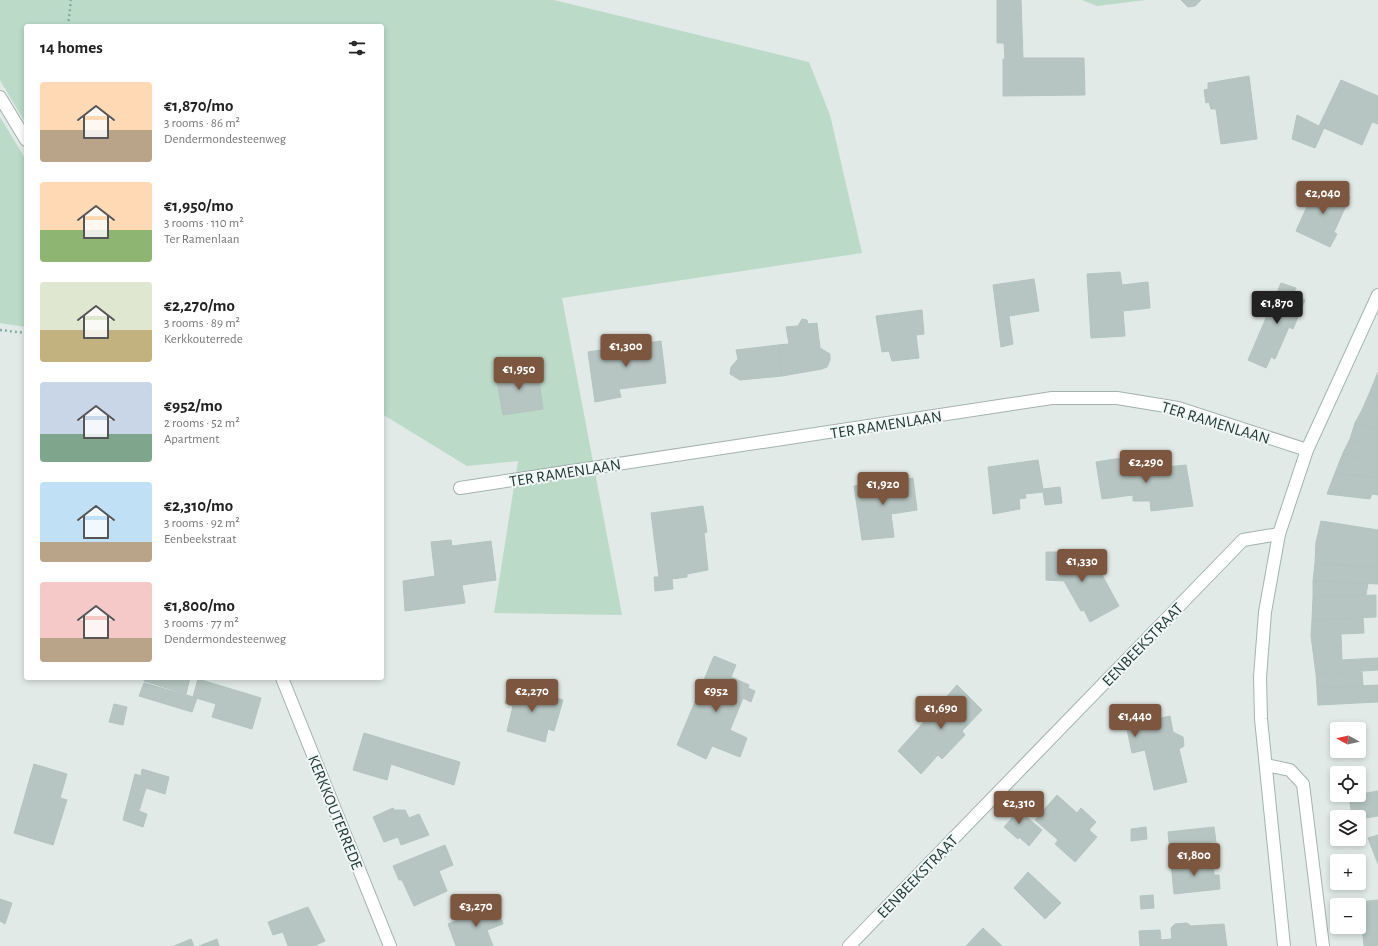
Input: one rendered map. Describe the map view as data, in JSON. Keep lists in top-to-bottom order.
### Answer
{
  "streets": {
    "street": ["TER RAMENLAAN", "EENBEEKSTRAAT", "KERKKOUTERREDE"]
  },
  "north": "left",
  "page": {
    "heading": "14 homes",
    "list": [
      {
        "name": "€1,870/mo",
        "note": "3 rooms · 86 m² · Dendermondesteenweg"
      },
      {
        "name": "€1,950/mo",
        "note": "3 rooms · 110 m² · Ter Ramenlaan"
      },
      {
        "name": "€2,270/mo",
        "note": "3 rooms · 89 m² · Kerkkouterrede"
      },
      {
        "name": "€952/mo",
        "note": "2 rooms · 52 m² · Apartment"
      },
      {
        "name": "€2,310/mo",
        "note": "3 rooms · 92 m² · Eenbeekstraat"
      },
      {
        "name": "€1,800/mo",
        "note": "3 rooms · 77 m² · Dendermondesteenweg"
      }
    ],
    "price": [
      "€2,040",
      "€1,870",
      "€1,300",
      "€1,950",
      "€2,290",
      "€1,920",
      "€1,330",
      "€2,270",
      "€952",
      "€1,690",
      "€1,440",
      "€2,310",
      "€1,800",
      "€3,270"
    ],
    "map_buttons": ["+", "−"]
  }
}
